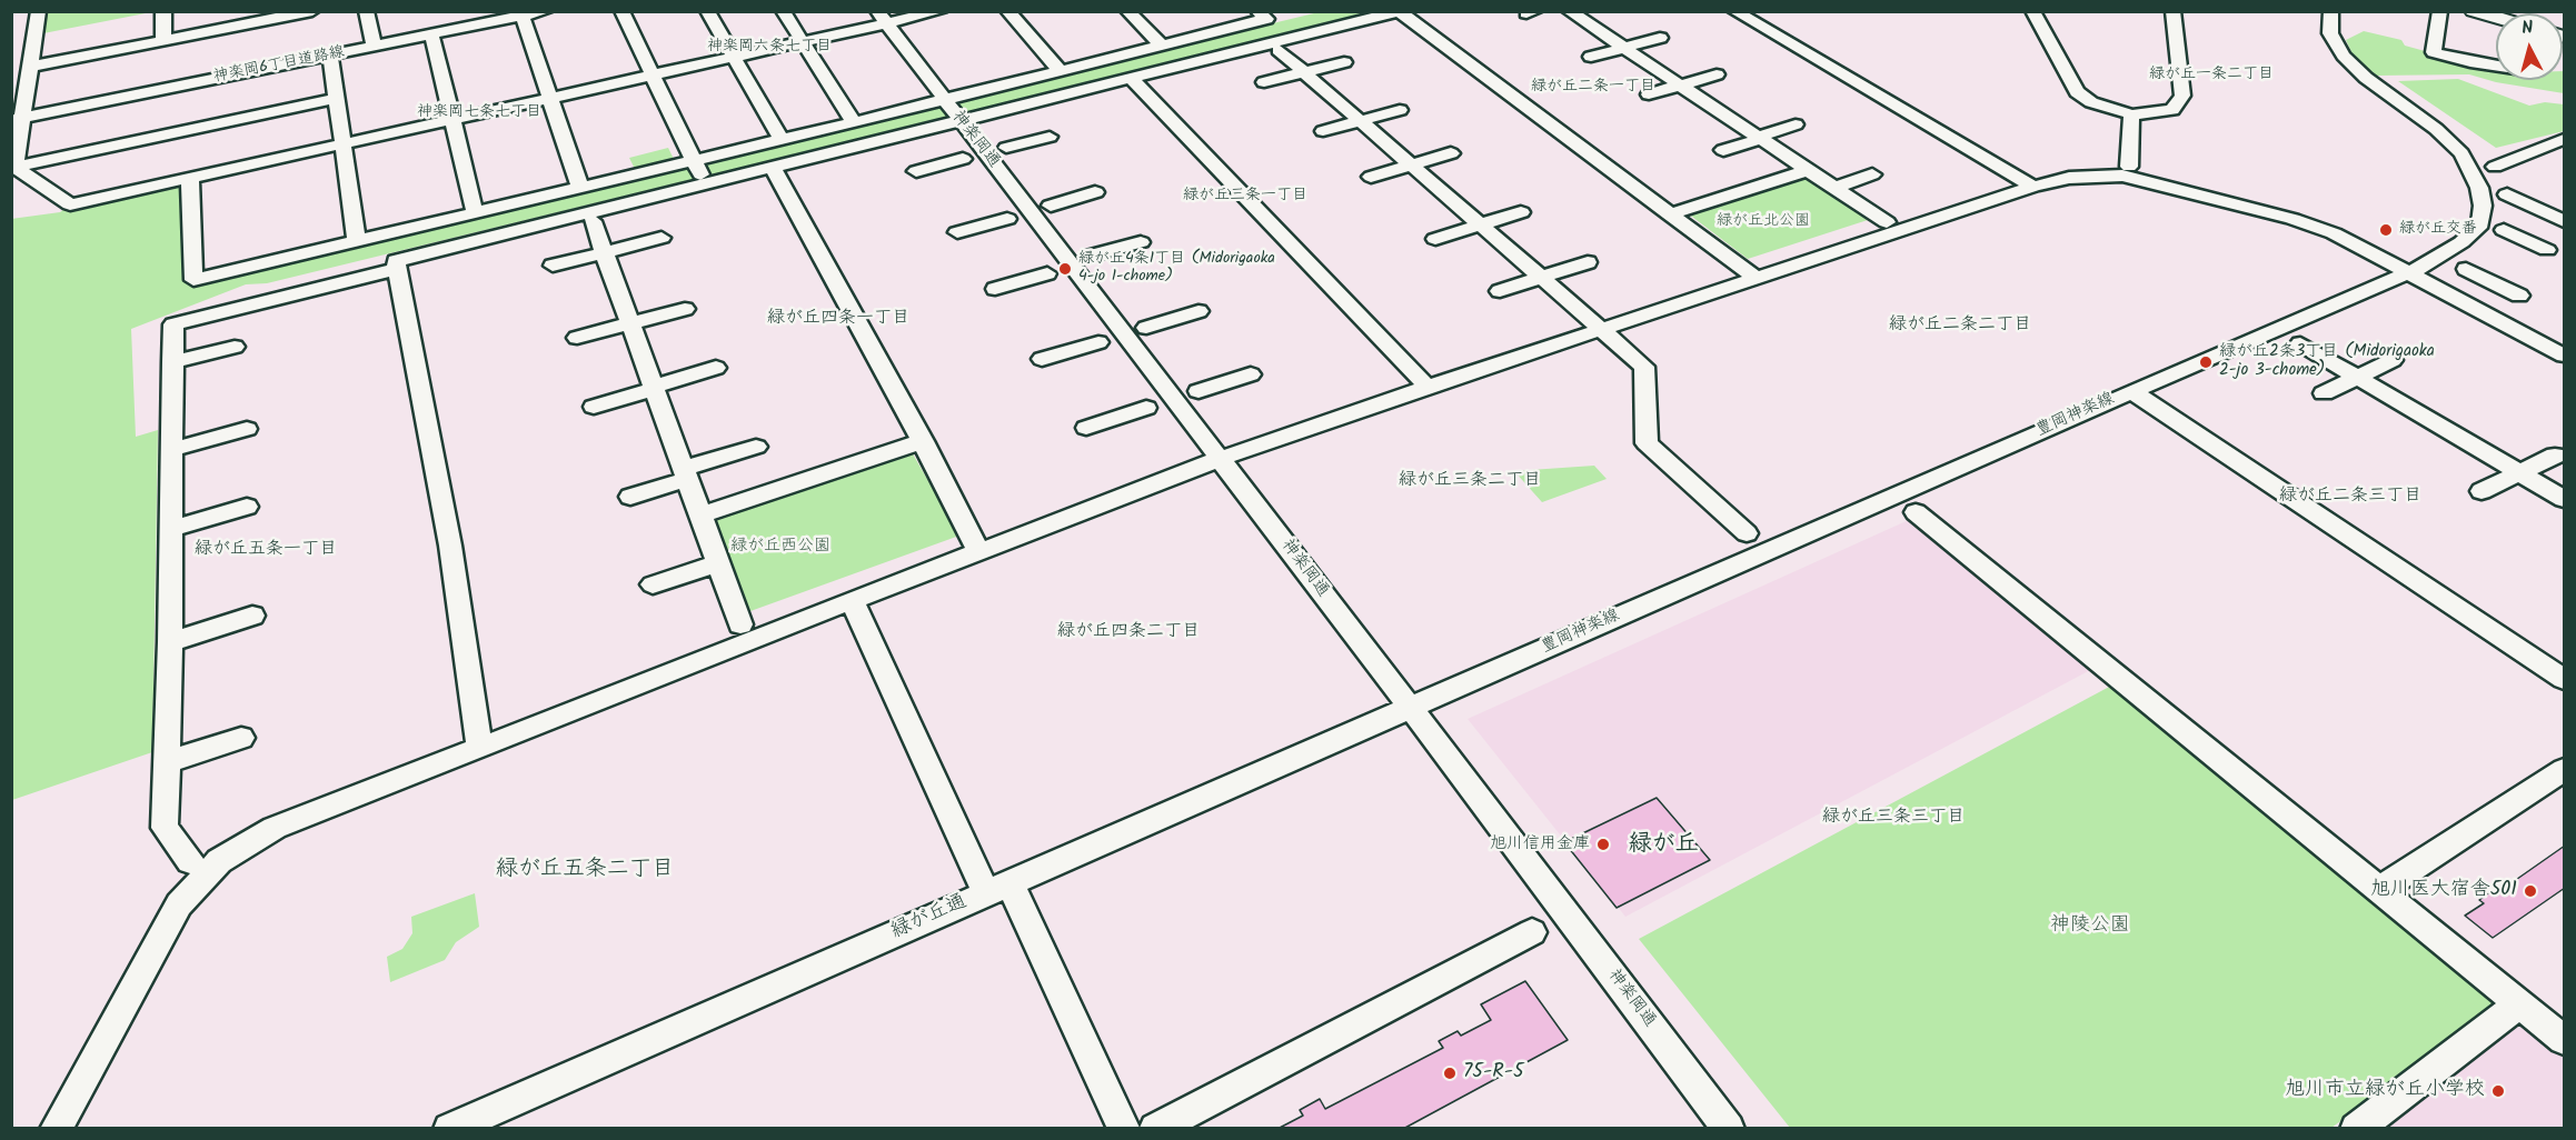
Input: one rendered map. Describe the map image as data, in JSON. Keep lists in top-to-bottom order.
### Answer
{
  "streets": {
    "street": [
      "神楽岡6丁目道路線",
      "神楽岡通",
      "豊岡神楽線",
      "緑が丘通"
    ]
  },
  "crossings": [
    ["神楽岡通", "豊岡神楽線"],
    ["神楽岡通", "緑が丘通"],
    ["豊岡神楽線", "緑が丘通"]
  ],
  "districts": [
    "神楽岡六条七丁目",
    "緑が丘一条二丁目",
    "緑が丘二条一丁目",
    "神楽岡七条七丁目",
    "緑が丘三条一丁目",
    "緑が丘四条一丁目",
    "緑が丘二条二丁目",
    "緑が丘三条二丁目",
    "緑が丘二条三丁目",
    "緑が丘五条一丁目",
    "緑が丘四条二丁目",
    "緑が丘三条三丁目",
    "緑が丘",
    "緑が丘五条二丁目"
  ],
  "parks": ["緑が丘北公園", "緑が丘西公園", "神陵公園"],
  "places": [
    "緑が丘交番",
    "緑が丘4条1丁目 (Midorigaoka 4-jo 1-chome)",
    "緑が丘2条3丁目 (Midorigaoka 2-jo 3-chome)",
    "旭川信用金庫",
    "旭川医大宿舎501",
    "75-R-5",
    "旭川市立緑が丘小学校"
  ],
  "north": "top"
}
